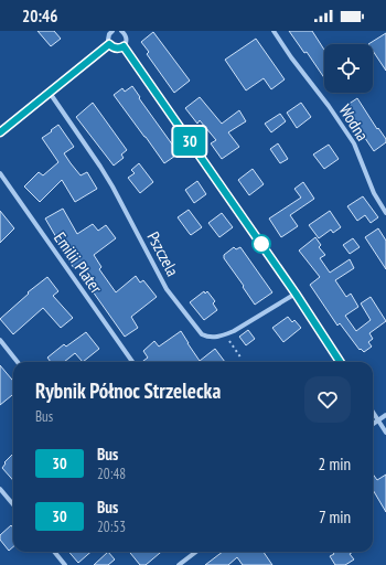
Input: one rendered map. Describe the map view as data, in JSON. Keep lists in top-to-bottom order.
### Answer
{
  "streets": {
    "street": ["Wodna", "Pszczela", "Emilii Plater"]
  },
  "lines": ["bus line 30"],
  "page": {
    "status": "20:46",
    "on_map": "30",
    "heading": ["Rybnik Północ Strzelecka", "Bus"],
    "list": [
      {
        "mark": "30",
        "name": "Bus",
        "note": "20:48",
        "value": "2 min"
      },
      {
        "mark": "30",
        "name": "Bus",
        "note": "20:53",
        "value": "7 min"
      }
    ]
  }
}
